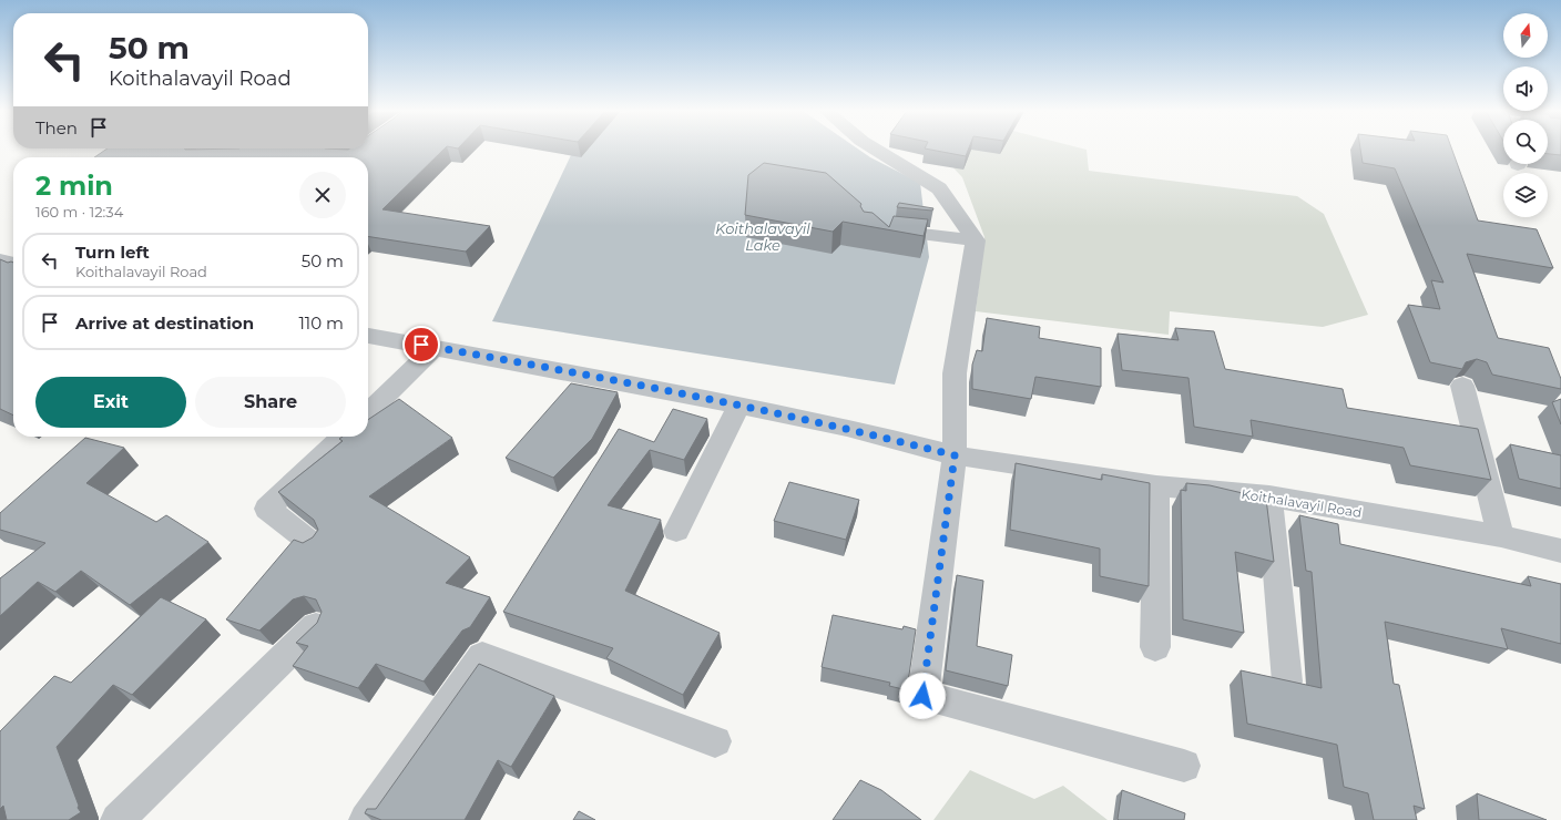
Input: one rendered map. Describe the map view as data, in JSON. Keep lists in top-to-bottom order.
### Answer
{
  "streets": {
    "street": ["Koithalavayil Road"]
  },
  "water": ["Koithalavayil Lake"],
  "north": "top",
  "page": {
    "turn": ["50 m", "Koithalavayil Road"],
    "then": "Then",
    "heading": ["2 min", "160 m · 12:34"],
    "list": [
      {
        "name": "Turn left",
        "note": "Koithalavayil Road",
        "value": "50 m"
      },
      {
        "name": "Arrive at destination",
        "value": "110 m"
      }
    ],
    "buttons": ["Exit", "Share"]
  }
}
